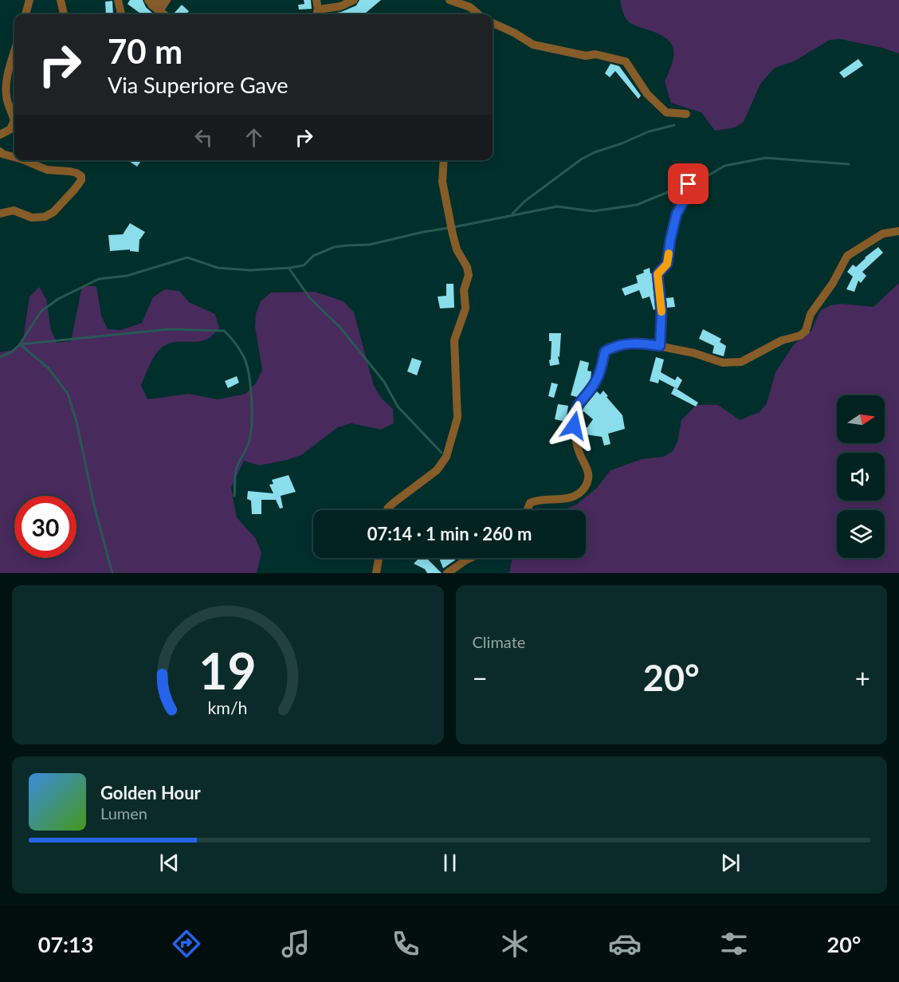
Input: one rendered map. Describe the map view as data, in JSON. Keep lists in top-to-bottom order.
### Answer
{
  "north": "right",
  "page": {
    "turn": ["70 m", "Via Superiore Gave"],
    "limit": "30",
    "trip": "07:14 · 1 min · 260 m",
    "tile": "Climate",
    "heat": ["−", "20°", "+"],
    "song": ["Golden Hour", "Lumen"],
    "tabs": ["07:13", "20°"],
    "gauge": ["19", "km/h"]
  }
}
